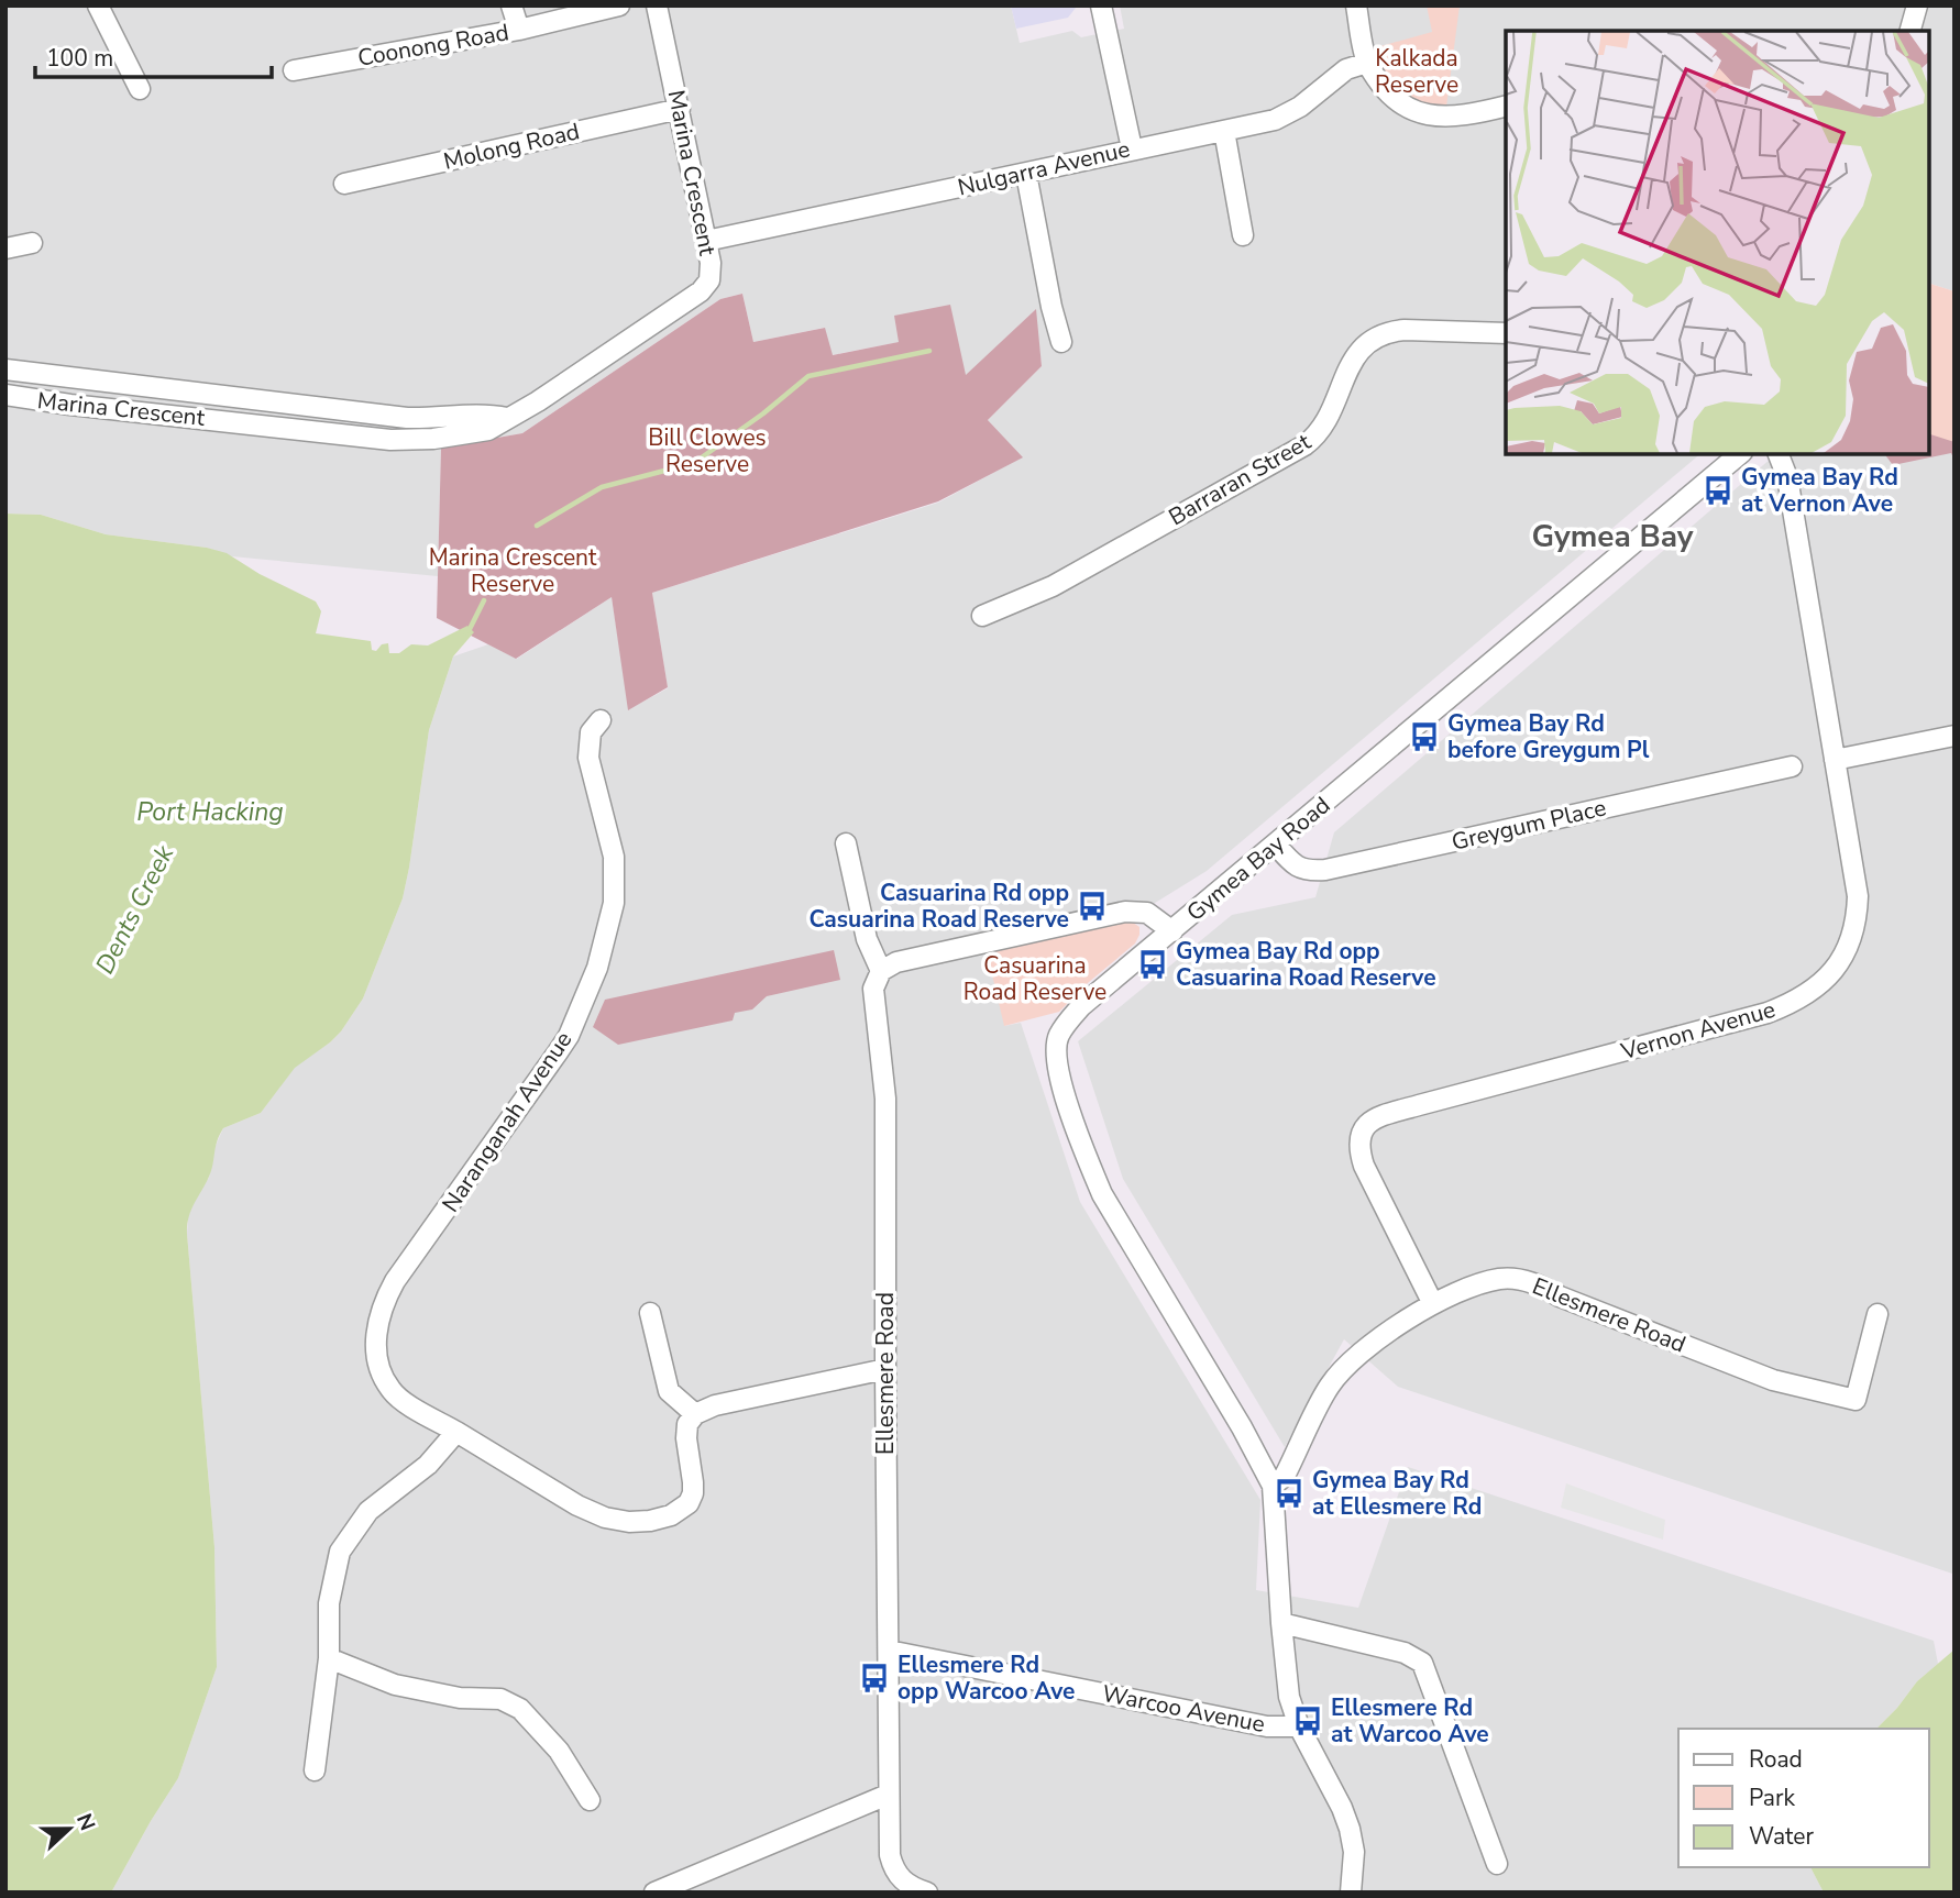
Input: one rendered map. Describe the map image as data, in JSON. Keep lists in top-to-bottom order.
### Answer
{
  "streets": {
    "street": [
      "Coonong Road",
      "Molong Road",
      "Nulgarra Avenue",
      "Marina Crescent",
      "Barraran Street",
      "Greygum Place",
      "Gymea Bay Road",
      "Vernon Avenue",
      "Naranganah Avenue",
      "Ellesmere Road",
      "Warcoo Avenue"
    ]
  },
  "crossings": [
    ["Molong Road", "Marina Crescent"],
    ["Nulgarra Avenue", "Marina Crescent"],
    ["Greygum Place", "Gymea Bay Road"],
    ["Gymea Bay Road", "Ellesmere Road"],
    ["Vernon Avenue", "Ellesmere Road"],
    ["Ellesmere Road", "Warcoo Avenue"]
  ],
  "districts": ["Gymea Bay"],
  "water": ["Port Hacking", "Dents Creek"],
  "parks": [
    "Kalkada Reserve",
    "Bill Clowes Reserve",
    "Marina Crescent Reserve",
    "Casuarina Road Reserve"
  ],
  "places": {
    "bus stop": [
      "Gymea Bay Rd at Vernon Ave",
      "Gymea Bay Rd before Greygum Pl",
      "Casuarina Rd opp Casuarina Road Reserve",
      "Gymea Bay Rd opp Casuarina Road Reserve",
      "Gymea Bay Rd at Ellesmere Rd",
      "Ellesmere Rd opp Warcoo Ave",
      "Ellesmere Rd at Warcoo Ave"
    ]
  },
  "legend": ["Road", "Park", "Water"],
  "scale_bar": "100 m",
  "north": "right"
}
